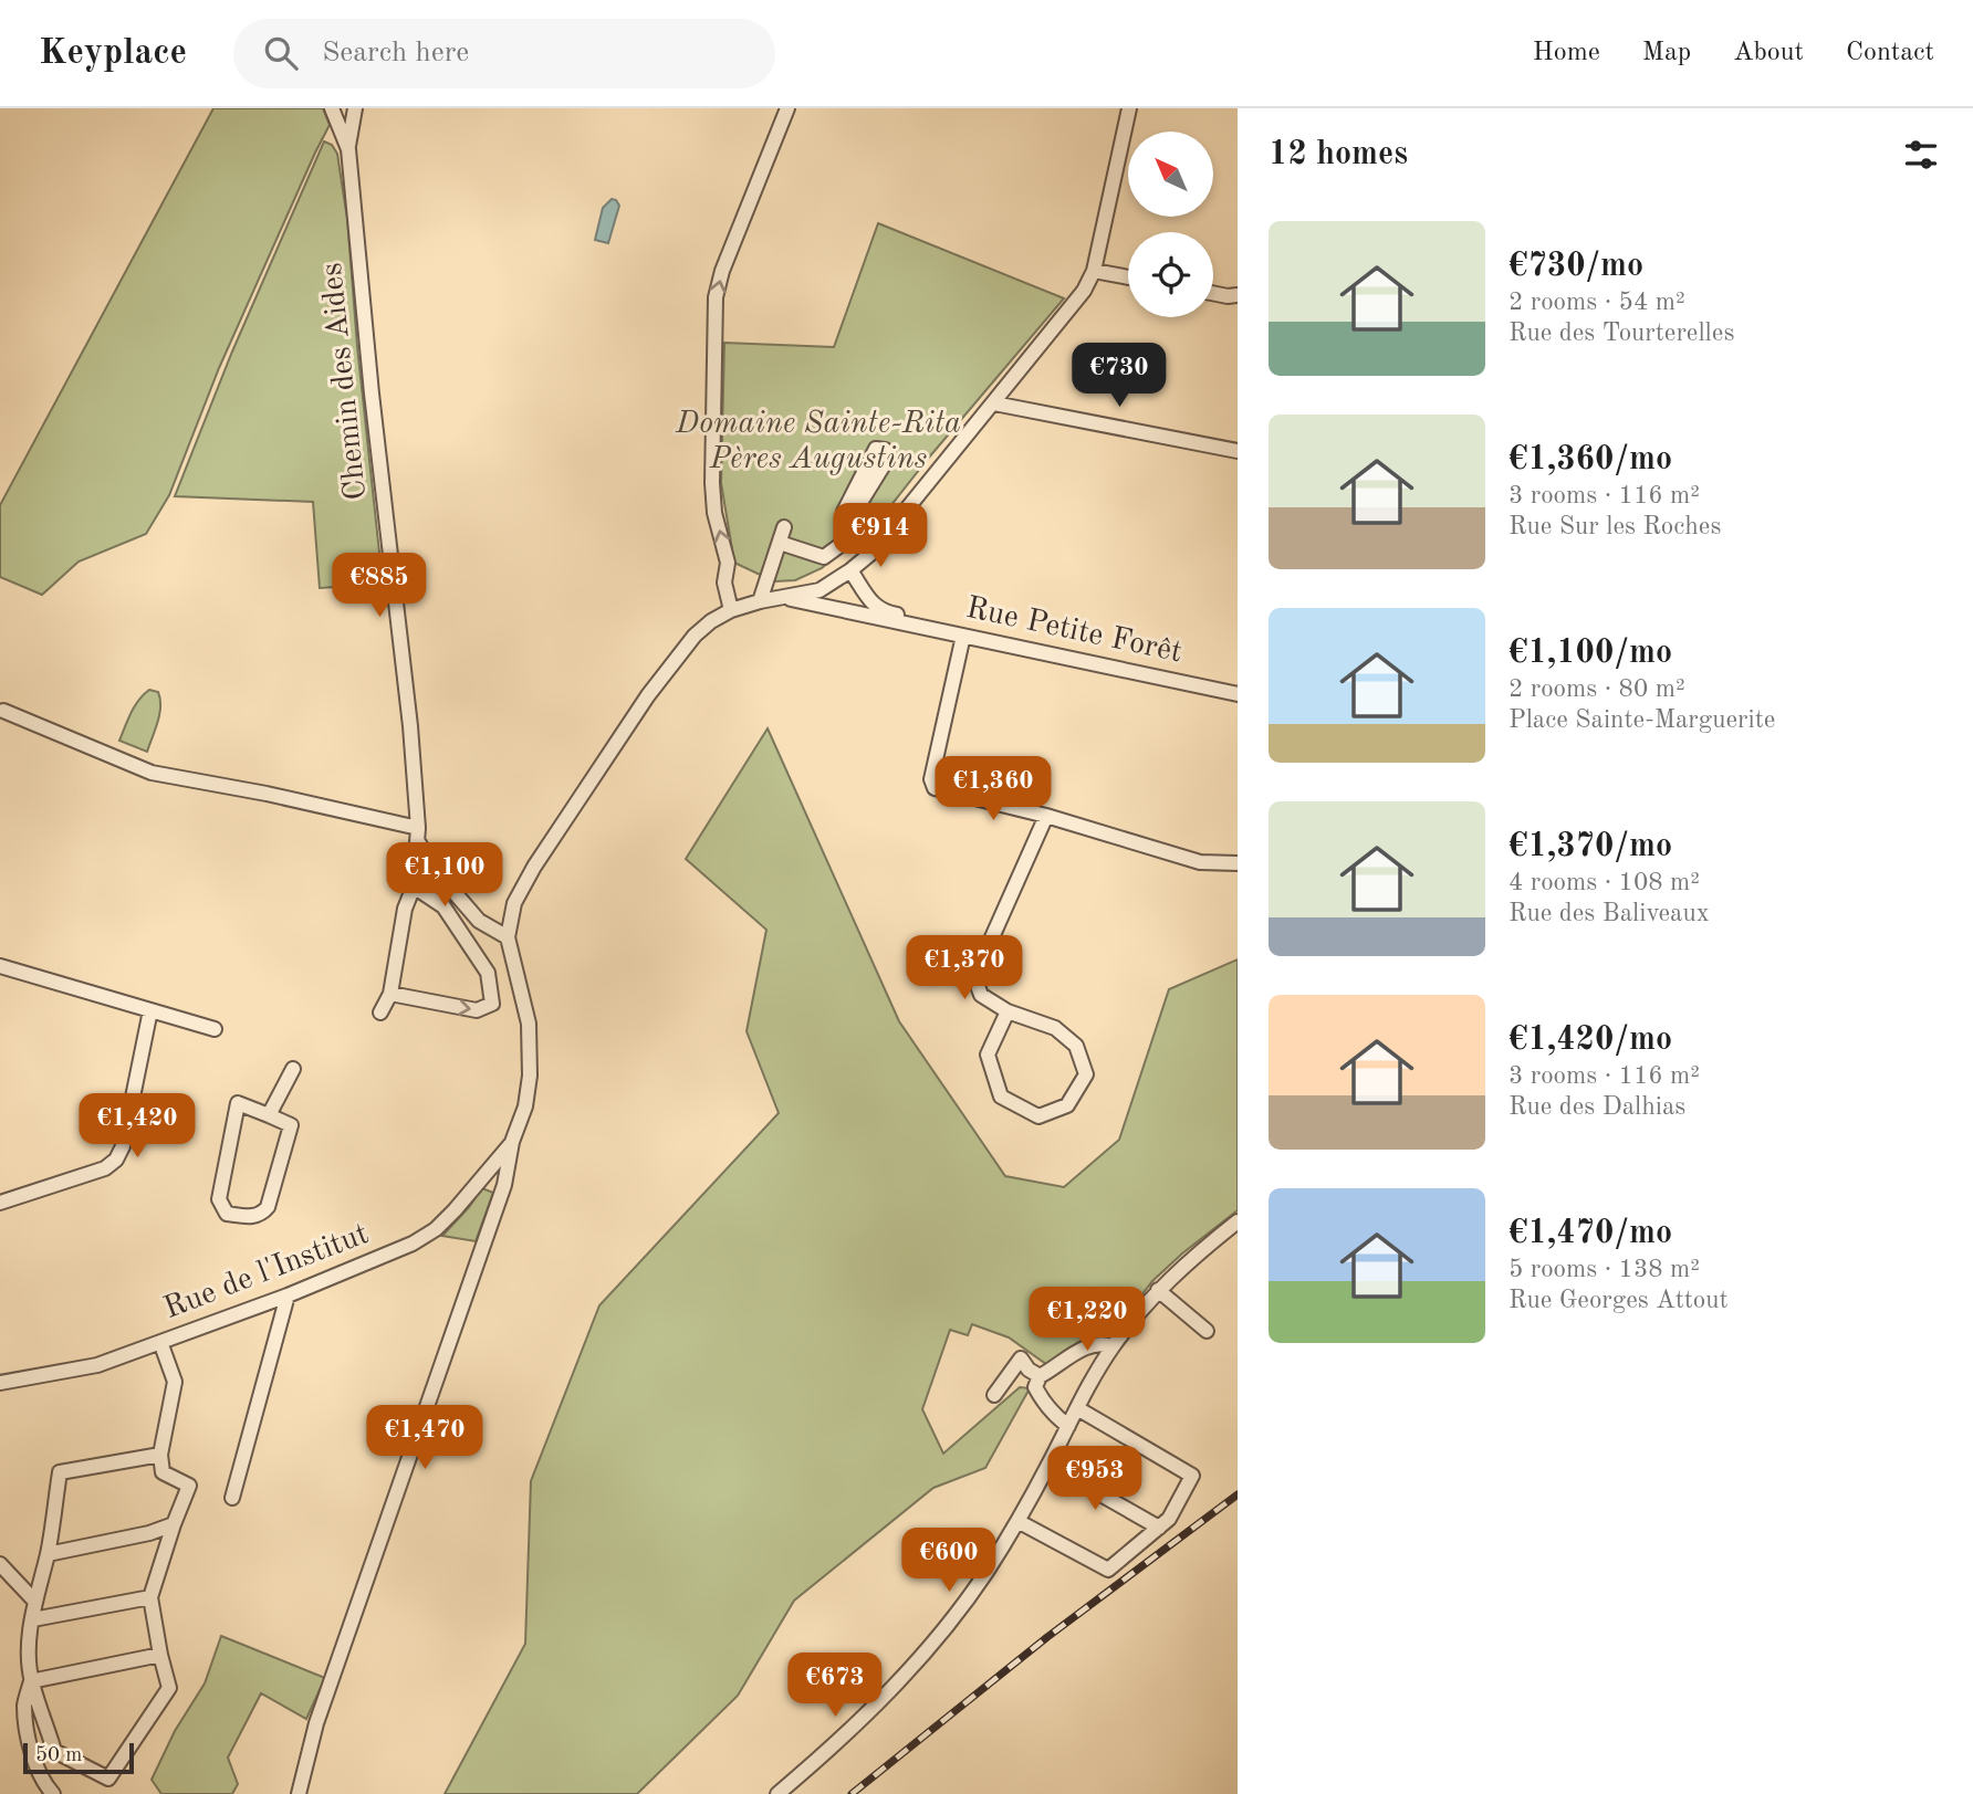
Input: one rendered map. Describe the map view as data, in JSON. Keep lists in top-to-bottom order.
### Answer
{
  "streets": {
    "street": ["Chemin des Aides", "Rue Petite Forêt", "Rue de l'Institut"]
  },
  "parks": ["Domaine Sainte-Rita Pères Augustins"],
  "scale_bar": "50 m",
  "north": "top left",
  "page": {
    "header": "Keyplace",
    "search": "Search here",
    "nav": [
      "Home",
      "Map",
      "About",
      "Contact"
    ],
    "heading": "12 homes",
    "list": [
      {
        "name": "€730/mo",
        "note": "2 rooms · 54 m² · Rue des Tourterelles"
      },
      {
        "name": "€1,360/mo",
        "note": "3 rooms · 116 m² · Rue Sur les Roches"
      },
      {
        "name": "€1,100/mo",
        "note": "2 rooms · 80 m² · Place Sainte-Marguerite"
      },
      {
        "name": "€1,370/mo",
        "note": "4 rooms · 108 m² · Rue des Baliveaux"
      },
      {
        "name": "€1,420/mo",
        "note": "3 rooms · 116 m² · Rue des Dalhias"
      },
      {
        "name": "€1,470/mo",
        "note": "5 rooms · 138 m² · Rue Georges Attout"
      }
    ],
    "price": [
      "€730",
      "€914",
      "€885",
      "€1,360",
      "€1,100",
      "€1,370",
      "€1,420",
      "€1,220",
      "€1,470",
      "€953",
      "€600",
      "€673"
    ],
    "scale": "50 m"
  }
}
